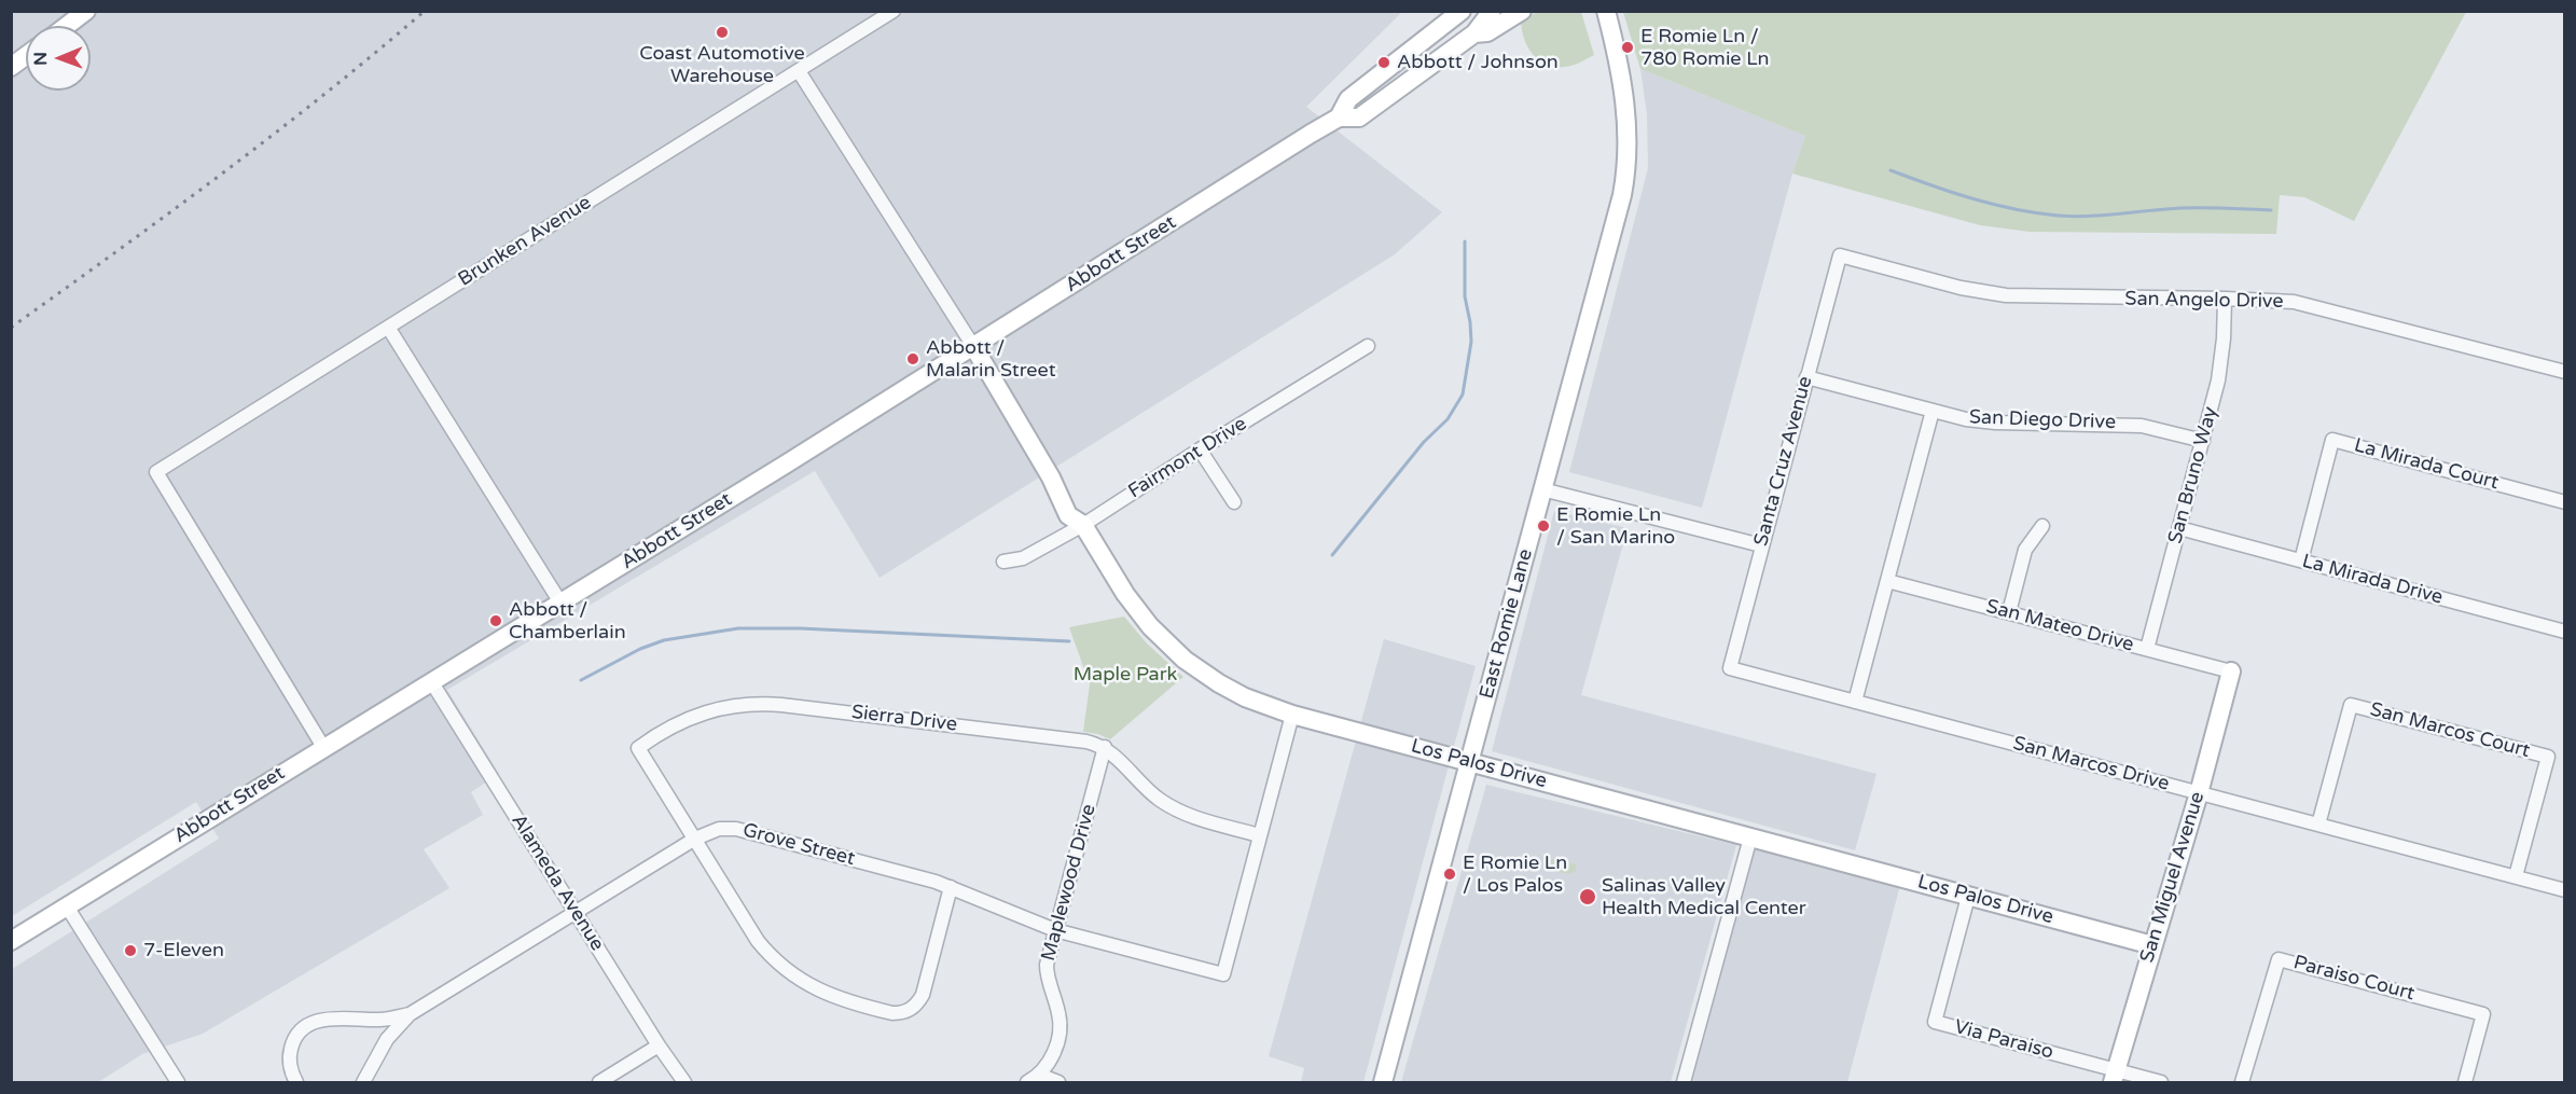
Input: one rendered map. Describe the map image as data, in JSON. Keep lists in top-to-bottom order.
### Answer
{
  "streets": {
    "main road": [
      "Abbott Street",
      "East Romie Lane",
      "Los Palos Drive",
      "San Miguel Avenue"
    ],
    "street": [
      "Brunken Avenue",
      "San Angelo Drive",
      "San Diego Drive",
      "Fairmont Drive",
      "Santa Cruz Avenue",
      "La Mirada Court",
      "San Bruno Way",
      "La Mirada Drive",
      "San Mateo Drive",
      "Sierra Drive",
      "San Marcos Court",
      "San Marcos Drive",
      "Grove Street",
      "Alameda Avenue",
      "Maplewood Drive",
      "Paraiso Court",
      "Via Paraiso"
    ]
  },
  "crossings": [
    ["Brunken Avenue", "Abbott Street"],
    ["Abbott Street", "Los Palos Drive"],
    ["Abbott Street", "Alameda Avenue"],
    ["San Angelo Drive", "Santa Cruz Avenue"],
    ["San Angelo Drive", "San Bruno Way"],
    ["San Diego Drive", "Santa Cruz Avenue"],
    ["San Diego Drive", "San Bruno Way"],
    ["Fairmont Drive", "Los Palos Drive"],
    ["Santa Cruz Avenue", "San Marcos Drive"],
    ["La Mirada Court", "La Mirada Drive"],
    ["San Bruno Way", "La Mirada Drive"],
    ["San Bruno Way", "San Mateo Drive"],
    ["East Romie Lane", "Los Palos Drive"],
    ["San Mateo Drive", "San Miguel Avenue"],
    ["Sierra Drive", "Grove Street"],
    ["Sierra Drive", "Maplewood Drive"],
    ["San Marcos Court", "San Marcos Drive"],
    ["Los Palos Drive", "San Miguel Avenue"],
    ["Los Palos Drive", "Via Paraiso"],
    ["San Marcos Drive", "San Miguel Avenue"],
    ["Grove Street", "Alameda Avenue"],
    ["Grove Street", "Maplewood Drive"],
    ["San Miguel Avenue", "Via Paraiso"]
  ],
  "parks": ["Maple Park"],
  "places": [
    "Coast Automotive Warehouse",
    "E Romie Ln / 780 Romie Ln",
    "Abbott / Johnson",
    "Abbott / Malarin Street",
    "E Romie Ln / San Marino",
    "Abbott / Chamberlain",
    "E Romie Ln / Los Palos",
    "Salinas Valley Health Medical Center",
    "7-Eleven"
  ],
  "north": "left"
}
